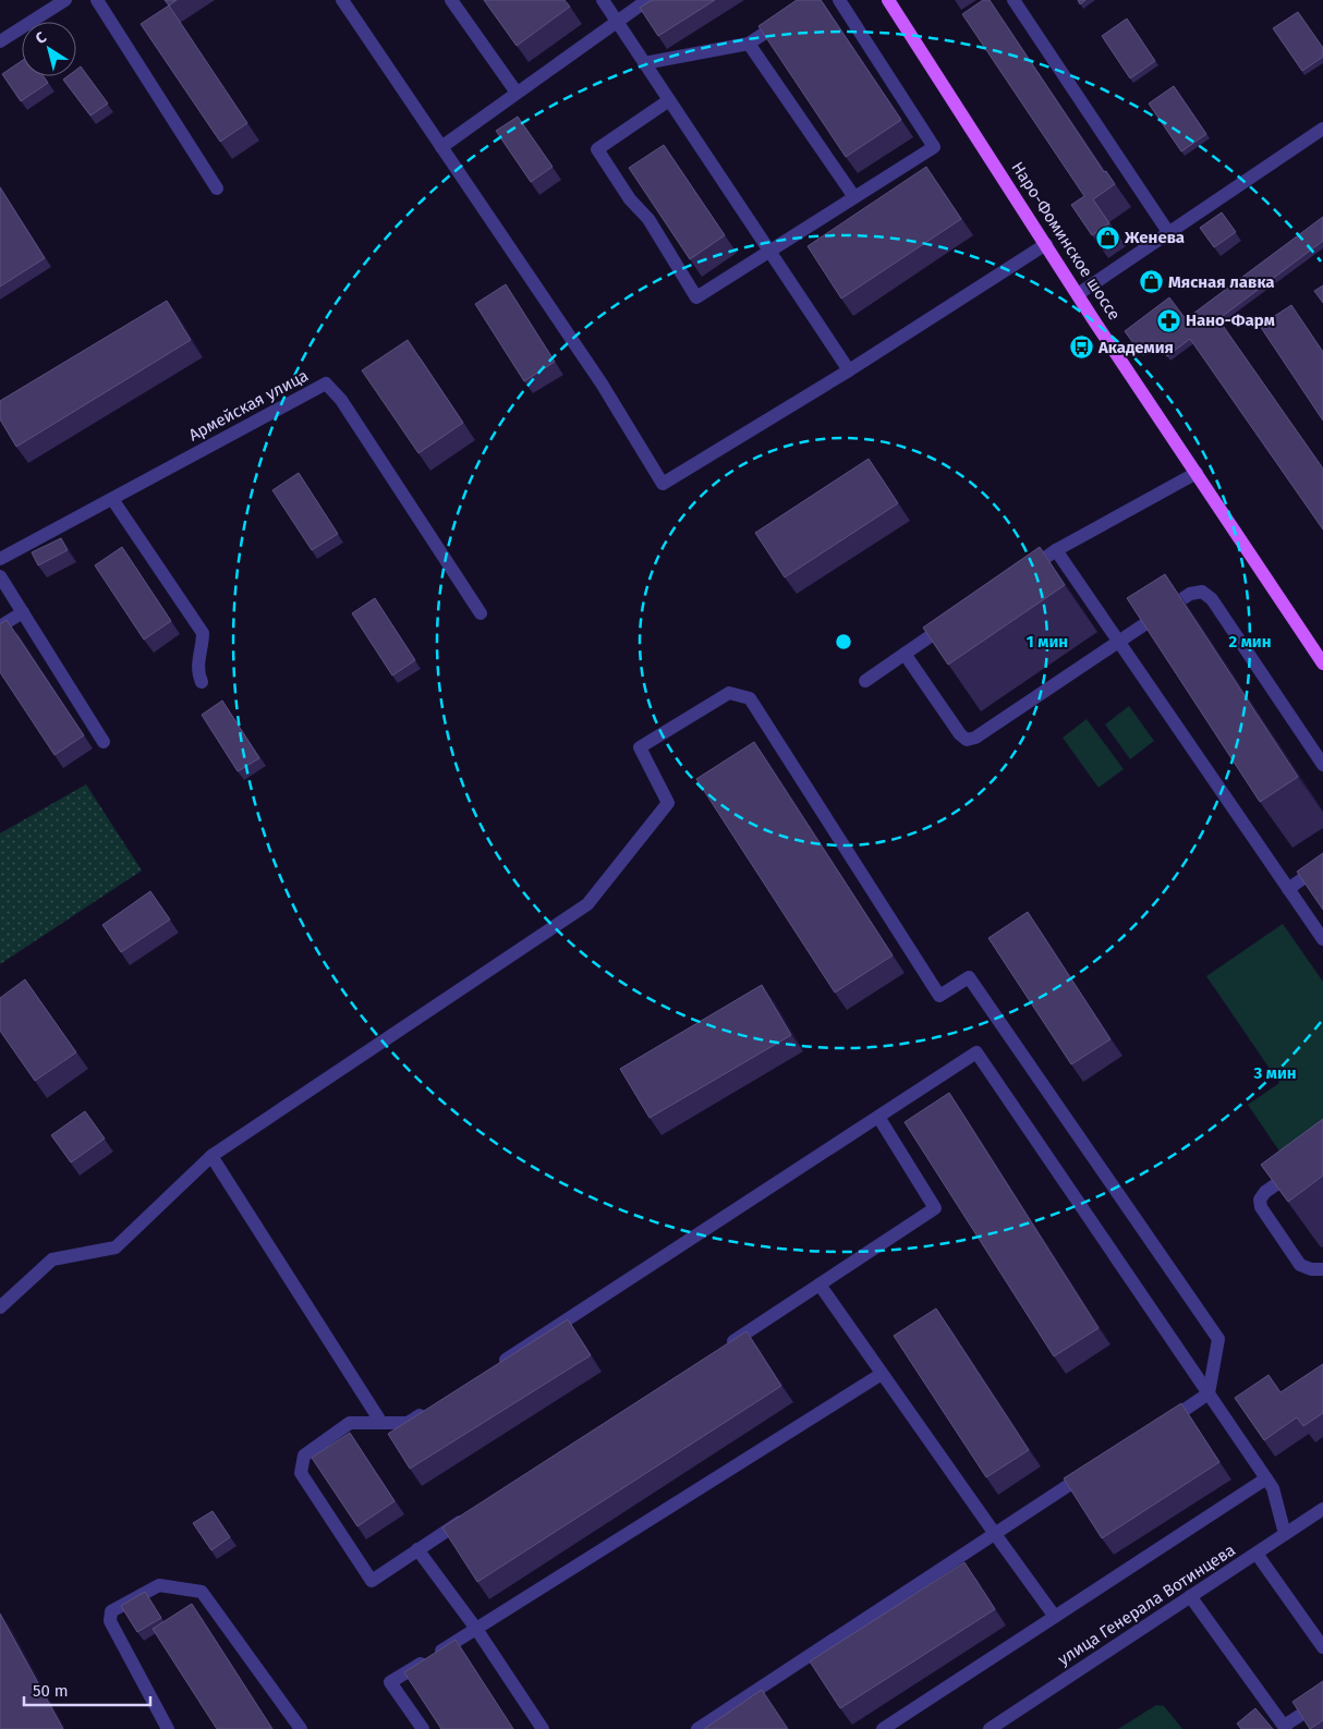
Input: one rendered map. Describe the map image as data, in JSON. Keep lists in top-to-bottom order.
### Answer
{
  "streets": {
    "main road": ["Наро-Фоминское шоссе"],
    "street": ["Армейская улица", "улица Генерала Вотинцева"]
  },
  "places": {
    "shop": ["Женева", "Мясная лавка"],
    "pharmacy": ["Нано-Фарм"],
    "bus stop": ["Академия"]
  },
  "scale_bar": "50 m",
  "north": "top left",
  "rings": ["1 мин", "2 мин", "3 мин"]
}
